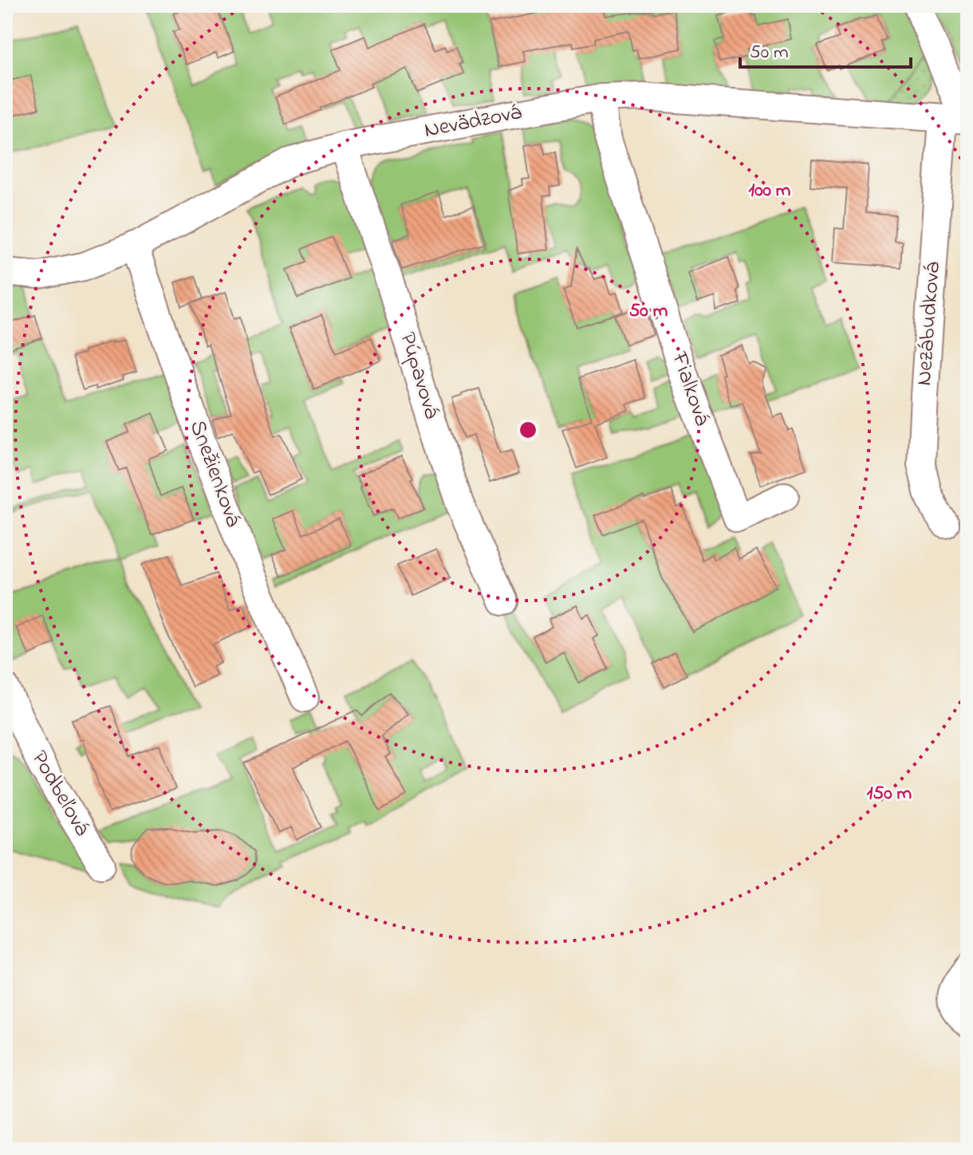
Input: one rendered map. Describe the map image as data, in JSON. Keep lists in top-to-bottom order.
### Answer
{
  "streets": {
    "street": [
      "Nevädzová",
      "Nezábudková",
      "Púpavová",
      "Fialková",
      "Snežienková",
      "Podbeľová"
    ]
  },
  "crossings": [
    ["Nevädzová", "Nezábudková"],
    ["Nevädzová", "Púpavová"],
    ["Nevädzová", "Fialková"],
    ["Nevädzová", "Snežienková"]
  ],
  "scale_bar": "50 m",
  "rings": ["100 m", "50 m", "150 m"]
}
